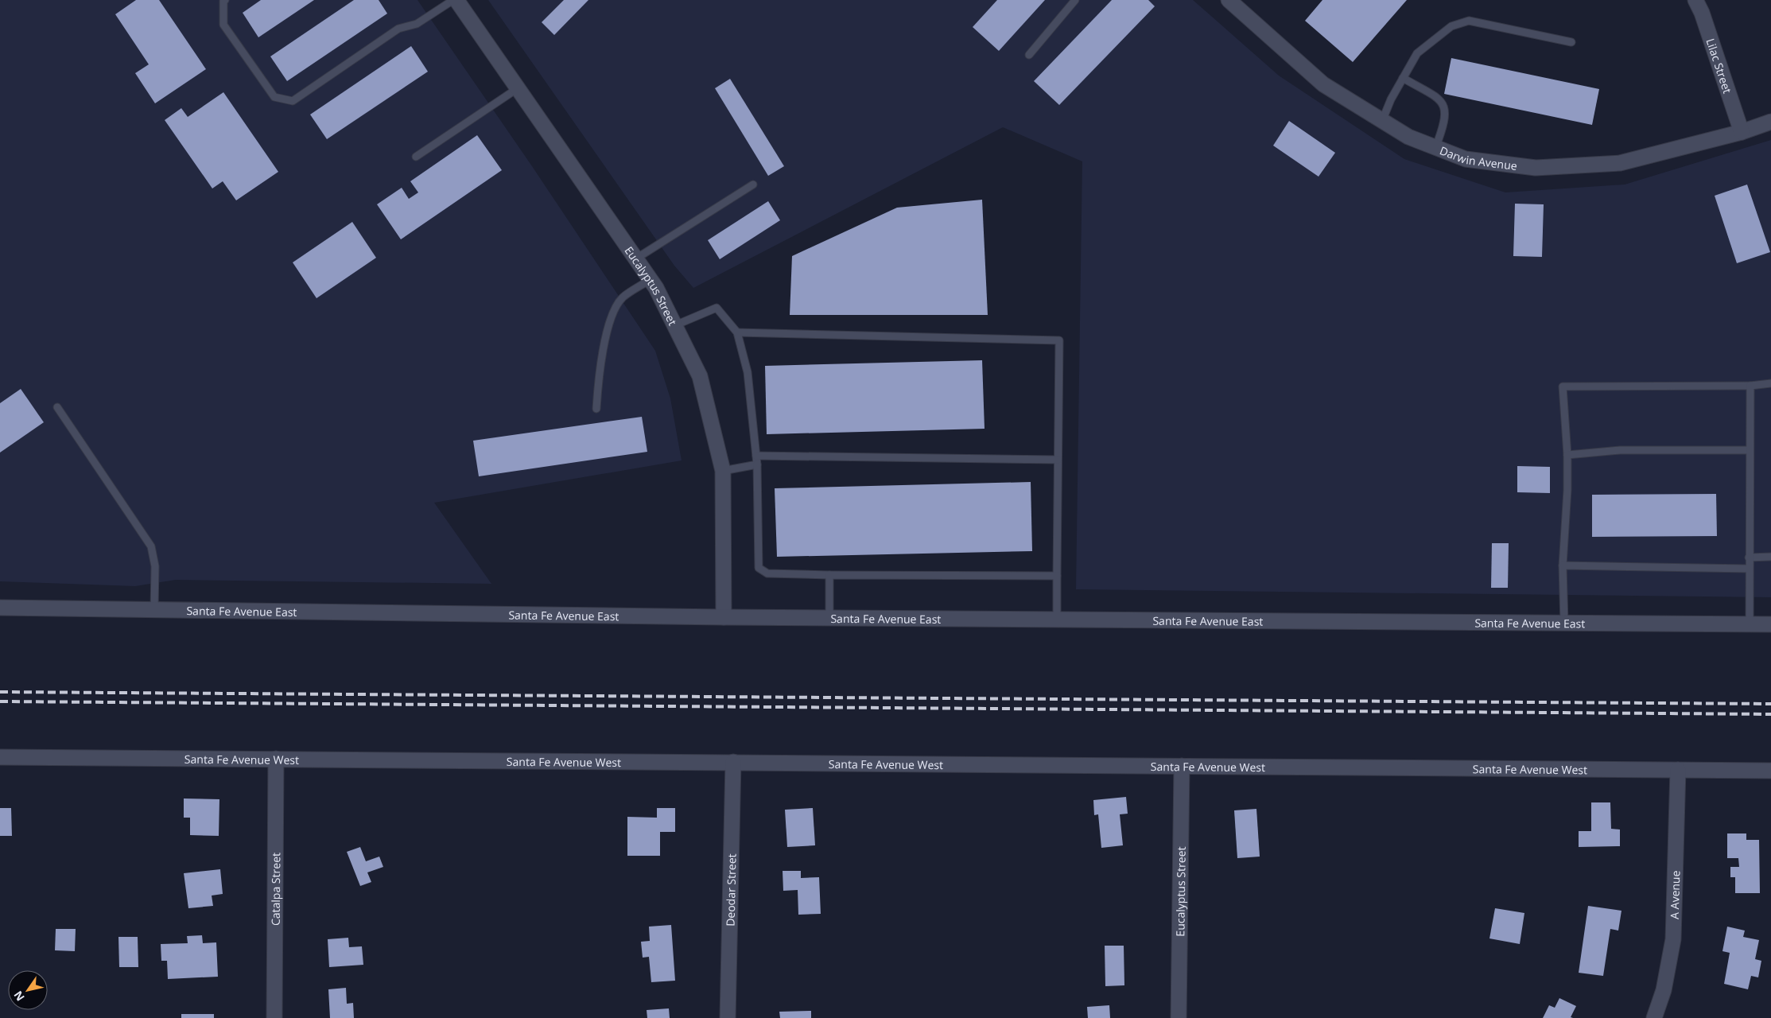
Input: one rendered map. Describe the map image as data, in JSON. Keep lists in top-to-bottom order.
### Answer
{
  "streets": {
    "street": [
      "Lilac Street",
      "Darwin Avenue",
      "Eucalyptus Street",
      "Santa Fe Avenue East",
      "Santa Fe Avenue West",
      "Catalpa Street",
      "Deodar Street",
      "A Avenue"
    ]
  },
  "crossings": [
    ["Lilac Street", "Darwin Avenue"],
    ["Eucalyptus Street", "Santa Fe Avenue East"],
    ["Eucalyptus Street", "Santa Fe Avenue West"],
    ["Santa Fe Avenue West", "Catalpa Street"],
    ["Santa Fe Avenue West", "Deodar Street"],
    ["Santa Fe Avenue West", "A Avenue"]
  ],
  "north": "bottom left"
}
